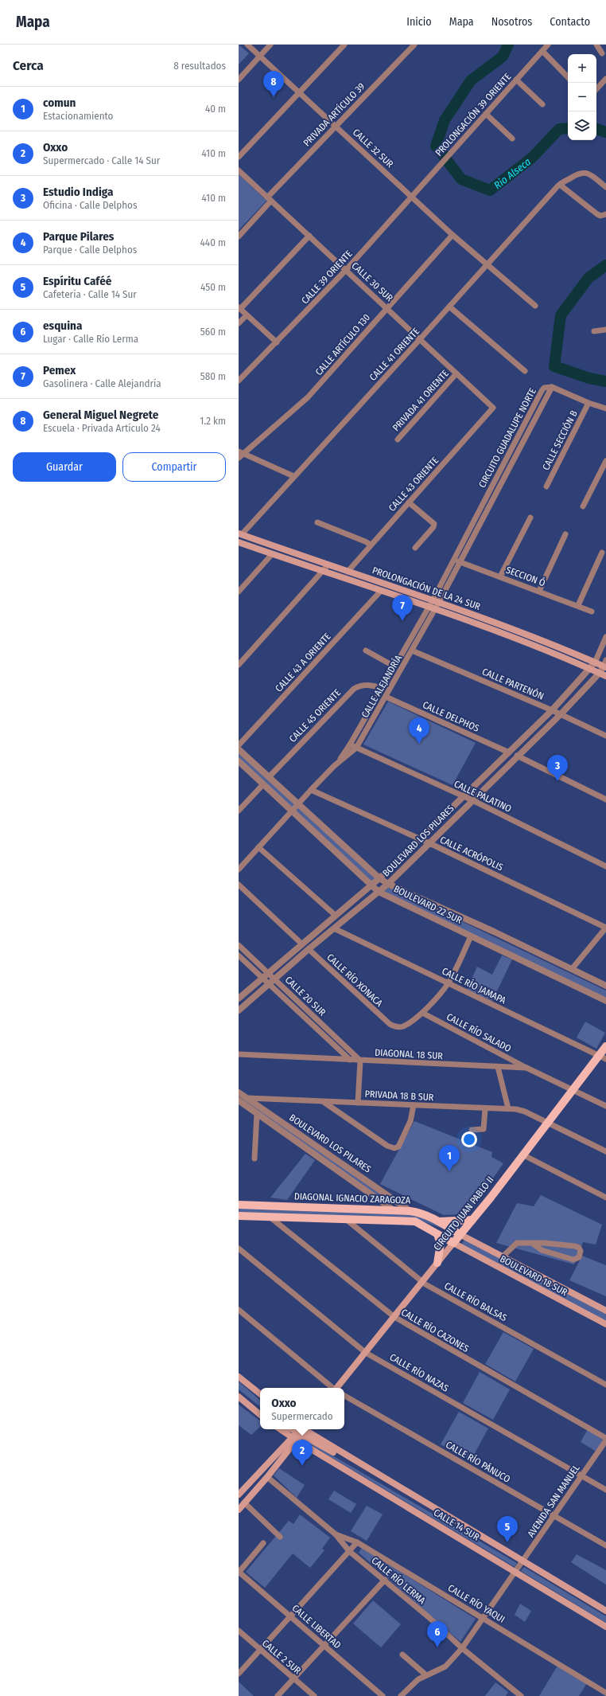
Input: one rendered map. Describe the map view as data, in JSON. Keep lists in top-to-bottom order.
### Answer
{
  "streets": {
    "main road": [
      "PROLONGACIÓN DE LA 24 SUR",
      "DIAGONAL IGNACIO ZARAGOZA",
      "CIRCUITO JUAN PABLO II",
      "BOULEVARD 18 SUR",
      "CALLE 14 SUR"
    ],
    "street": [
      "PRIVADA ARTÍCULO 39",
      "PROLONGACIÓN 39 ORIENTE",
      "CALLE 32 SUR",
      "CALLE 39 ORIENTE",
      "CALLE 30 SUR",
      "CALLE ARTÍCULO 130",
      "CALLE 41 ORIENTE",
      "PRIVADA 41 ORIENTE",
      "CIRCUITO GUADALUPE NORTE",
      "CALLE SECCIÓN B",
      "CALLE 43 ORIENTE",
      "SECCION Ó",
      "CALLE 43 A ORIENTE",
      "CALLE PARTENÓN",
      "CALLE ALEJANDRÍA",
      "CALLE 45 ORIENTE",
      "CALLE DELPHOS",
      "CALLE PALATINO",
      "BOULEVARD LOS PILARES",
      "CALLE ACRÓPOLIS",
      "BOULEVARD 22 SUR",
      "CALLE RÍO XONACA",
      "CALLE RÍO JAMAPA",
      "CALLE 20 SUR",
      "CALLE RÍO SALADO",
      "DIAGONAL 18 SUR",
      "PRIVADA 18 B SUR",
      "CALLE RÍO BALSAS",
      "CALLE RÍO CAZONES",
      "CALLE RÍO NAZAS",
      "CALLE RÍO PÁNUCO",
      "AVENIDA SAN MANUEL",
      "CALLE RÍO LERMA",
      "CALLE RÍO YAQUI",
      "CALLE LIBERTAD",
      "CALLE 2 SUR"
    ]
  },
  "crossings": [
    ["PRIVADA ARTÍCULO 39", "CALLE 32 SUR"],
    ["PRIVADA ARTÍCULO 39", "CALLE 30 SUR"],
    ["PROLONGACIÓN 39 ORIENTE", "CALLE 32 SUR"],
    ["PROLONGACIÓN 39 ORIENTE", "CALLE 39 ORIENTE"],
    ["CALLE 32 SUR", "CALLE 39 ORIENTE"],
    ["CALLE 32 SUR", "CALLE ARTÍCULO 130"],
    ["CALLE 32 SUR", "CALLE 41 ORIENTE"],
    ["CALLE 39 ORIENTE", "CALLE 30 SUR"],
    ["CALLE 30 SUR", "CALLE ARTÍCULO 130"],
    ["CALLE 30 SUR", "CALLE 41 ORIENTE"],
    ["CALLE 30 SUR", "PRIVADA 41 ORIENTE"],
    ["CALLE 30 SUR", "CALLE 43 ORIENTE"],
    ["CALLE 41 ORIENTE", "PROLONGACIÓN DE LA 24 SUR"],
    ["CIRCUITO GUADALUPE NORTE", "SECCION Ó"],
    ["CIRCUITO GUADALUPE NORTE", "PROLONGACIÓN DE LA 24 SUR"],
    ["CIRCUITO GUADALUPE NORTE", "CALLE ALEJANDRÍA"],
    ["CALLE 43 ORIENTE", "PROLONGACIÓN DE LA 24 SUR"],
    ["PROLONGACIÓN DE LA 24 SUR", "CALLE 43 A ORIENTE"],
    ["PROLONGACIÓN DE LA 24 SUR", "CALLE ALEJANDRÍA"],
    ["PROLONGACIÓN DE LA 24 SUR", "BOULEVARD LOS PILARES"],
    ["CALLE PARTENÓN", "CALLE ALEJANDRÍA"],
    ["CALLE PARTENÓN", "BOULEVARD LOS PILARES"],
    ["CALLE ALEJANDRÍA", "CALLE 45 ORIENTE"],
    ["CALLE ALEJANDRÍA", "CALLE DELPHOS"],
    ["CALLE ALEJANDRÍA", "CALLE PALATINO"],
    ["CALLE ALEJANDRÍA", "CALLE ACRÓPOLIS"],
    ["CALLE ALEJANDRÍA", "BOULEVARD 22 SUR"],
    ["CALLE 45 ORIENTE", "BOULEVARD 22 SUR"],
    ["CALLE DELPHOS", "BOULEVARD LOS PILARES"],
    ["CALLE PALATINO", "BOULEVARD LOS PILARES"],
    ["BOULEVARD LOS PILARES", "CALLE ACRÓPOLIS"],
    ["BOULEVARD LOS PILARES", "BOULEVARD 22 SUR"],
    ["BOULEVARD LOS PILARES", "CALLE RÍO XONACA"],
    ["BOULEVARD LOS PILARES", "CALLE RÍO JAMAPA"],
    ["BOULEVARD LOS PILARES", "CALLE 20 SUR"],
    ["BOULEVARD LOS PILARES", "PRIVADA 18 B SUR"],
    ["BOULEVARD LOS PILARES", "DIAGONAL IGNACIO ZARAGOZA"],
    ["CALLE RÍO XONACA", "CALLE RÍO SALADO"],
    ["CALLE RÍO JAMAPA", "CIRCUITO JUAN PABLO II"],
    ["CALLE 20 SUR", "DIAGONAL 18 SUR"],
    ["CALLE RÍO SALADO", "DIAGONAL 18 SUR"],
    ["DIAGONAL 18 SUR", "CIRCUITO JUAN PABLO II"],
    ["PRIVADA 18 B SUR", "CIRCUITO JUAN PABLO II"],
    ["DIAGONAL IGNACIO ZARAGOZA", "CIRCUITO JUAN PABLO II"],
    ["DIAGONAL IGNACIO ZARAGOZA", "BOULEVARD 18 SUR"],
    ["CIRCUITO JUAN PABLO II", "BOULEVARD 18 SUR"],
    ["CIRCUITO JUAN PABLO II", "CALLE RÍO BALSAS"],
    ["CIRCUITO JUAN PABLO II", "CALLE RÍO CAZONES"],
    ["CIRCUITO JUAN PABLO II", "CALLE RÍO NAZAS"],
    ["CALLE RÍO CAZONES", "AVENIDA SAN MANUEL"],
    ["CALLE RÍO NAZAS", "AVENIDA SAN MANUEL"],
    ["CALLE RÍO PÁNUCO", "AVENIDA SAN MANUEL"],
    ["AVENIDA SAN MANUEL", "CALLE 14 SUR"],
    ["AVENIDA SAN MANUEL", "CALLE RÍO LERMA"],
    ["AVENIDA SAN MANUEL", "CALLE RÍO YAQUI"],
    ["CALLE RÍO LERMA", "CALLE RÍO YAQUI"]
  ],
  "water": ["Rio Alseca"],
  "page": {
    "header": "Mapa",
    "nav": [
      "Inicio",
      "Mapa",
      "Nosotros",
      "Contacto"
    ],
    "heading": ["Cerca", "8 resultados"],
    "map_buttons": ["+", "−"],
    "pins": [
      "8",
      "7",
      "4",
      "3",
      "1",
      "2",
      "5",
      "6"
    ],
    "list": [
      {
        "mark": "1",
        "name": "comun",
        "note": "Estacionamiento",
        "value": "40 m"
      },
      {
        "mark": "2",
        "name": "Oxxo",
        "note": "Supermercado · Calle 14 Sur",
        "value": "410 m"
      },
      {
        "mark": "3",
        "name": "Estudio Indiga",
        "note": "Oficina · Calle Delphos",
        "value": "410 m"
      },
      {
        "mark": "4",
        "name": "Parque Pilares",
        "note": "Parque · Calle Delphos",
        "value": "440 m"
      },
      {
        "mark": "5",
        "name": "Espíritu Caféé",
        "note": "Cafetería · Calle 14 Sur",
        "value": "450 m"
      },
      {
        "mark": "6",
        "name": "esquina",
        "note": "Lugar · Calle Río Lerma",
        "value": "560 m"
      },
      {
        "mark": "7",
        "name": "Pemex",
        "note": "Gasolinera · Calle Alejandría",
        "value": "580 m"
      },
      {
        "mark": "8",
        "name": "General Miguel Negrete",
        "note": "Escuela · Privada Artículo 24",
        "value": "1.2 km"
      }
    ],
    "buttons": ["Guardar", "Compartir"],
    "popup": ["Oxxo", "Supermercado"]
  }
}
